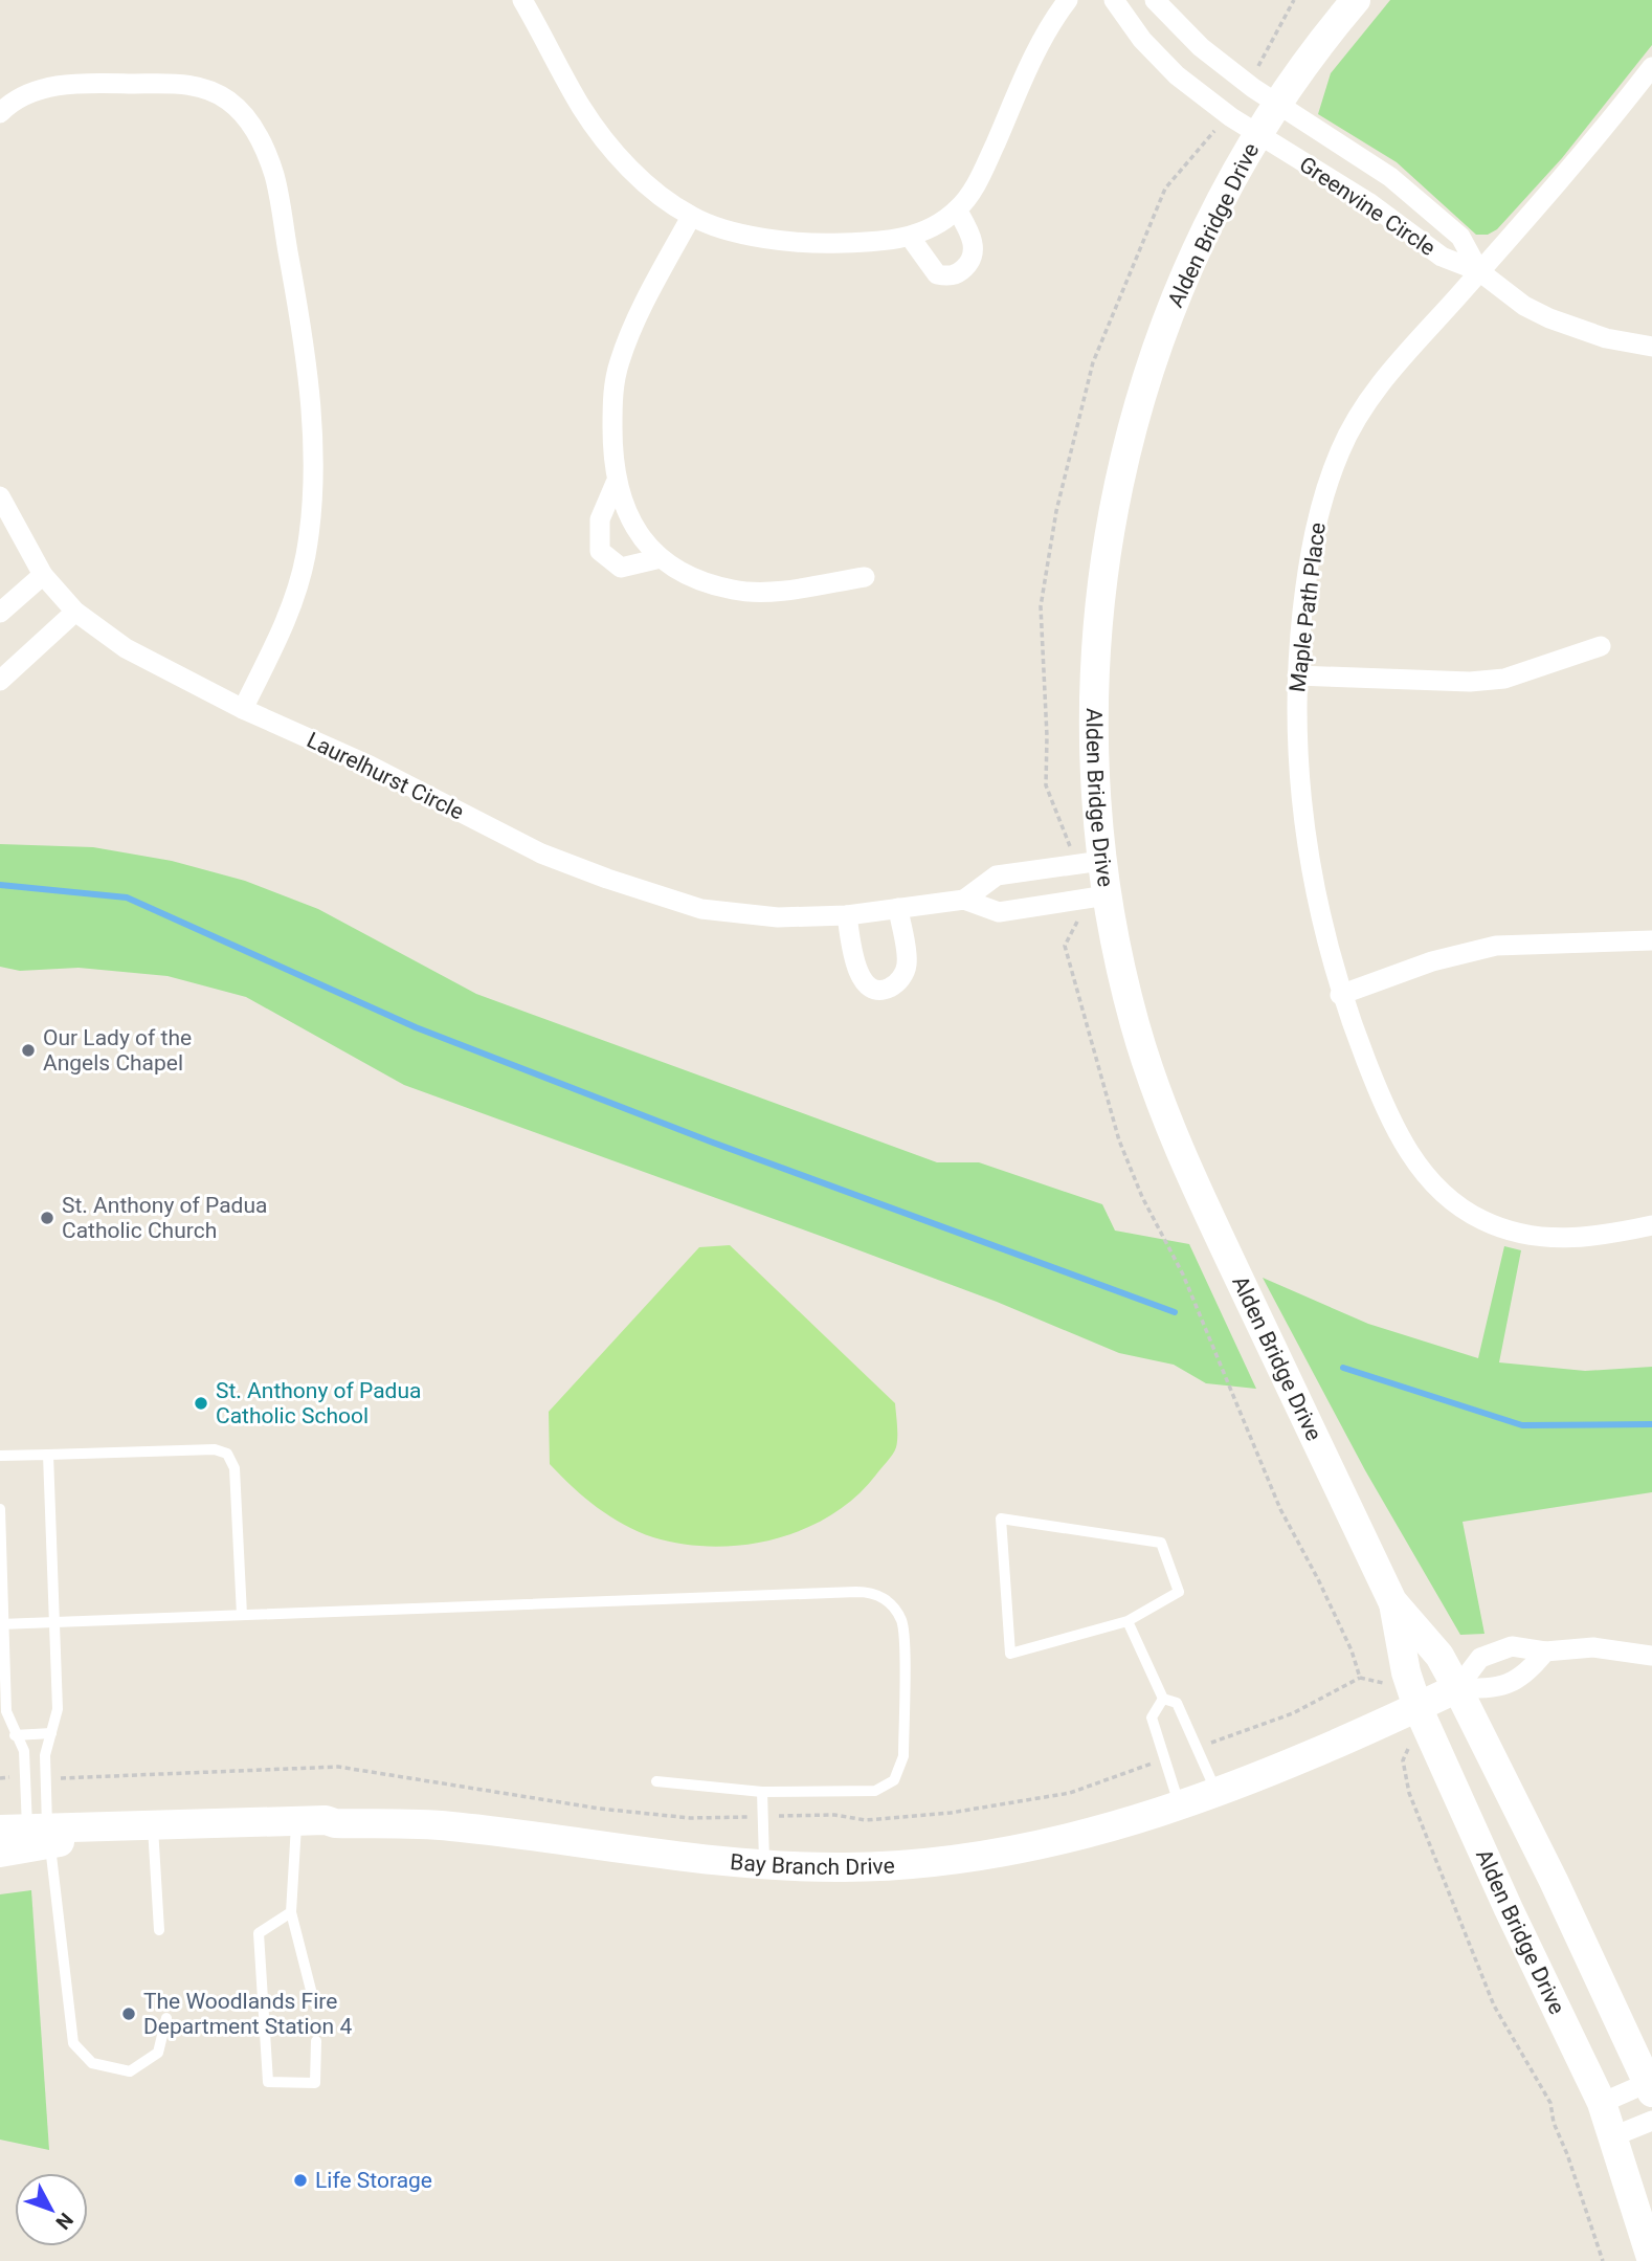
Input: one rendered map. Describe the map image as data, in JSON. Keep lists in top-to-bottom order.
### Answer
{
  "streets": {
    "street": [
      "Greenvine Circle",
      "Alden Bridge Drive",
      "Maple Path Place",
      "Laurelhurst Circle",
      "Bay Branch Drive"
    ]
  },
  "crossings": [
    ["Greenvine Circle", "Alden Bridge Drive"],
    ["Greenvine Circle", "Maple Path Place"],
    ["Alden Bridge Drive", "Laurelhurst Circle"],
    ["Alden Bridge Drive", "Bay Branch Drive"]
  ],
  "places": [
    "Our Lady of the Angels Chapel",
    "St. Anthony of Padua Catholic Church",
    "St. Anthony of Padua Catholic School",
    "The Woodlands Fire Department Station 4",
    "Life Storage"
  ],
  "north": "bottom right"
}
